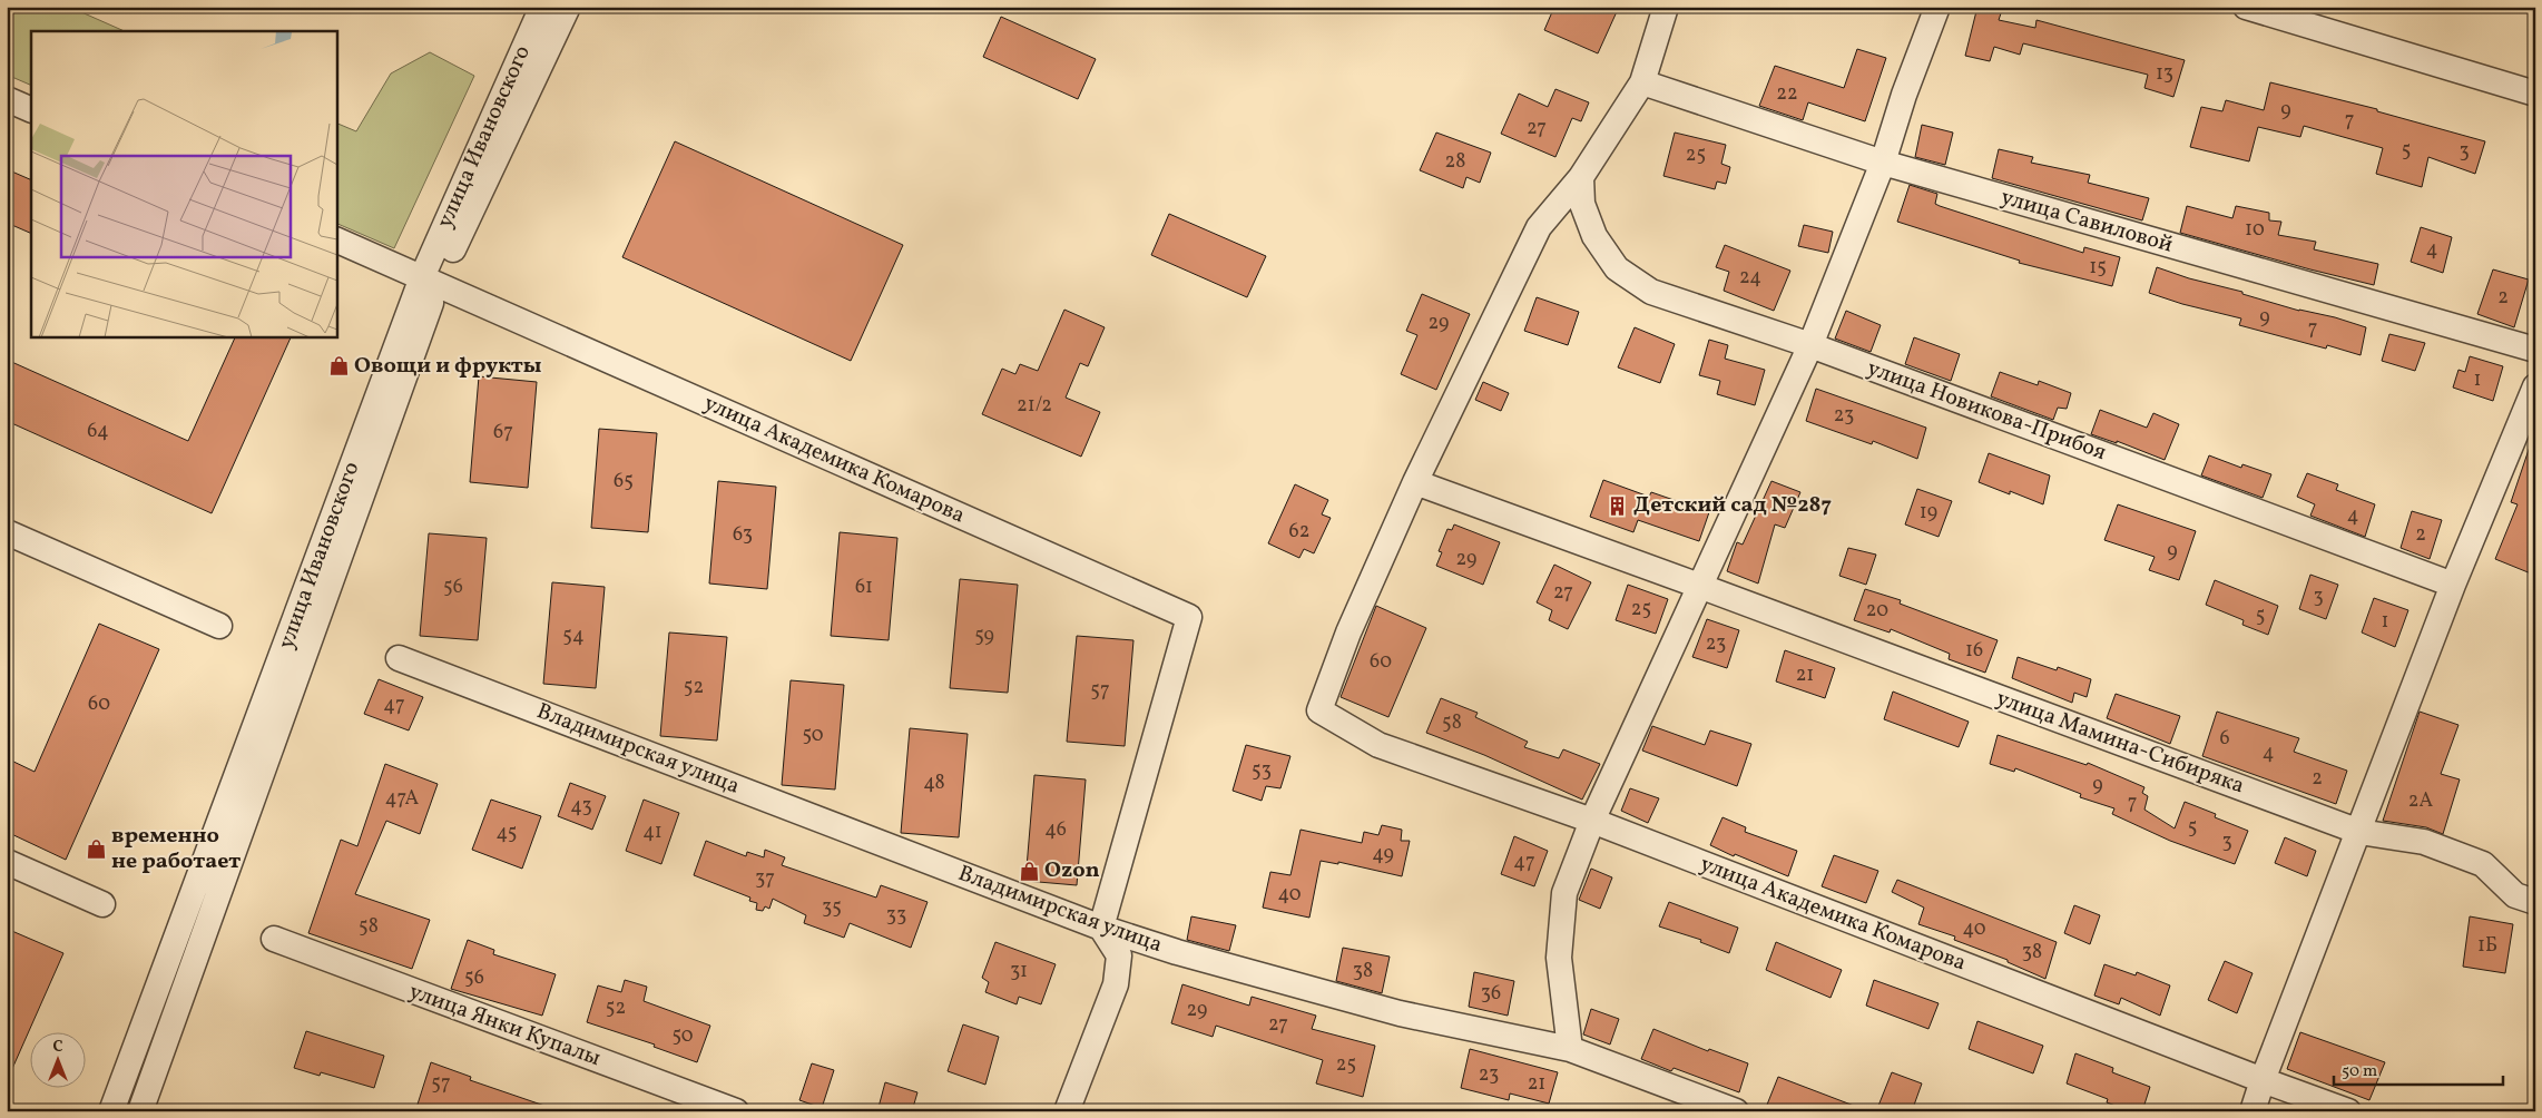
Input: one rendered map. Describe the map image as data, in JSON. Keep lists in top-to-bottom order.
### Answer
{
  "streets": {
    "street": [
      "улица Ивановского",
      "улица Савиловой",
      "улица Новикова-Прибоя",
      "улица Академика Комарова",
      "улица Мамина-Сибиряка",
      "Владимирская улица",
      "улица Янки Купалы"
    ]
  },
  "crossings": [
    ["улица Ивановского", "улица Академика Комарова"],
    ["улица Академика Комарова", "улица Мамина-Сибиряка"],
    ["улица Академика Комарова", "Владимирская улица"]
  ],
  "places": {
    "shop": ["Овощи и фрукты", "временно не работает", "Ozon"],
    "building": ["Детский сад №287"]
  },
  "house_numbers": [
    "13",
    "22",
    "9",
    "7",
    "27",
    "5",
    "3",
    "25",
    "28",
    "10",
    "4",
    "15",
    "24",
    "2",
    "9",
    "29",
    "7",
    "1",
    "21/2",
    "23",
    "64",
    "67",
    "65",
    "19",
    "4",
    "62",
    "63",
    "2",
    "9",
    "29",
    "56",
    "61",
    "27",
    "3",
    "25",
    "20",
    "5",
    "1",
    "54",
    "59",
    "23",
    "16",
    "60",
    "21",
    "52",
    "57",
    "60",
    "47",
    "58",
    "50",
    "6",
    "4",
    "53",
    "2",
    "48",
    "9",
    "47А",
    "2А",
    "7",
    "43",
    "5",
    "46",
    "41",
    "45",
    "3",
    "49",
    "47",
    "37",
    "40",
    "35",
    "33",
    "58",
    "40",
    "1Б",
    "38",
    "31",
    "38",
    "56",
    "36",
    "52",
    "29",
    "27",
    "50",
    "25",
    "23",
    "57",
    "21"
  ],
  "scale_bar": "50 m",
  "north": "top"
}
